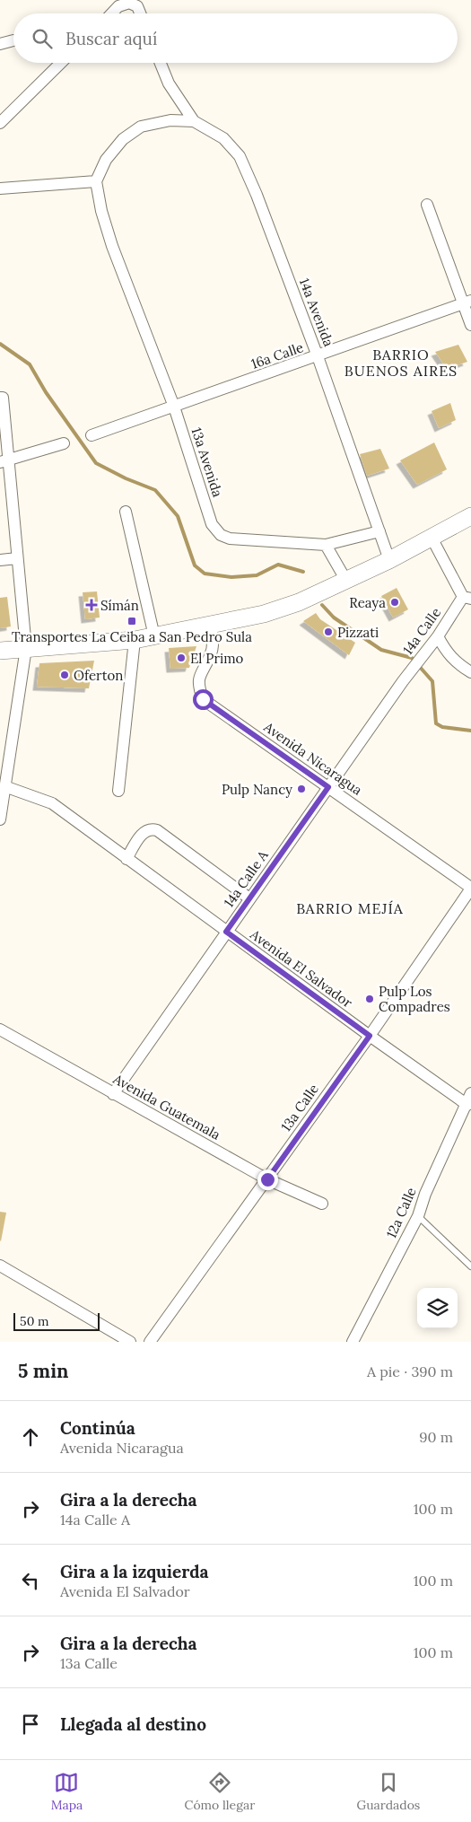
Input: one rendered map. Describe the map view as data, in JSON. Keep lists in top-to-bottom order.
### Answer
{
  "streets": {
    "street": [
      "14a Avenida",
      "16a Calle",
      "13a Avenida",
      "14a Calle",
      "Avenida Nicaragua",
      "14a Calle A",
      "Avenida El Salvador",
      "Avenida Guatemala",
      "13a Calle",
      "12a Calle"
    ]
  },
  "crossings": [
    ["14a Avenida", "16a Calle"],
    ["14a Avenida", "13a Avenida"],
    ["16a Calle", "13a Avenida"],
    ["14a Calle", "14a Calle A"],
    ["Avenida Nicaragua", "14a Calle A"],
    ["Avenida Nicaragua", "13a Calle"],
    ["14a Calle A", "Avenida El Salvador"],
    ["14a Calle A", "Avenida Guatemala"],
    ["Avenida El Salvador", "13a Calle"],
    ["Avenida El Salvador", "12a Calle"],
    ["Avenida Guatemala", "13a Calle"]
  ],
  "districts": ["BARRIO BUENOS AIRES", "BARRIO MEJÍA"],
  "places": {
    "other": [
      "Reaya",
      "Pizzati",
      "El Primo",
      "Oferton",
      "Pulp Nancy",
      "Pulp Los Compadres"
    ],
    "health": ["Símán"],
    "transit": ["Transportes La Ceiba a San Pedro Sula"]
  },
  "scale_bar": "50 m",
  "page": {
    "search": "Buscar aquí",
    "scale": "50 m",
    "heading": ["5 min", "A pie · 390 m"],
    "list": [
      ["Continúa", "Avenida Nicaragua", "90 m"],
      ["Gira a la derecha", "14a Calle A", "100 m"],
      ["Gira a la izquierda", "Avenida El Salvador", "100 m"],
      ["Gira a la derecha", "13a Calle", "100 m"],
      "Llegada al destino"
    ],
    "nav": ["Mapa", "Cómo llegar", "Guardados"]
  }
}
